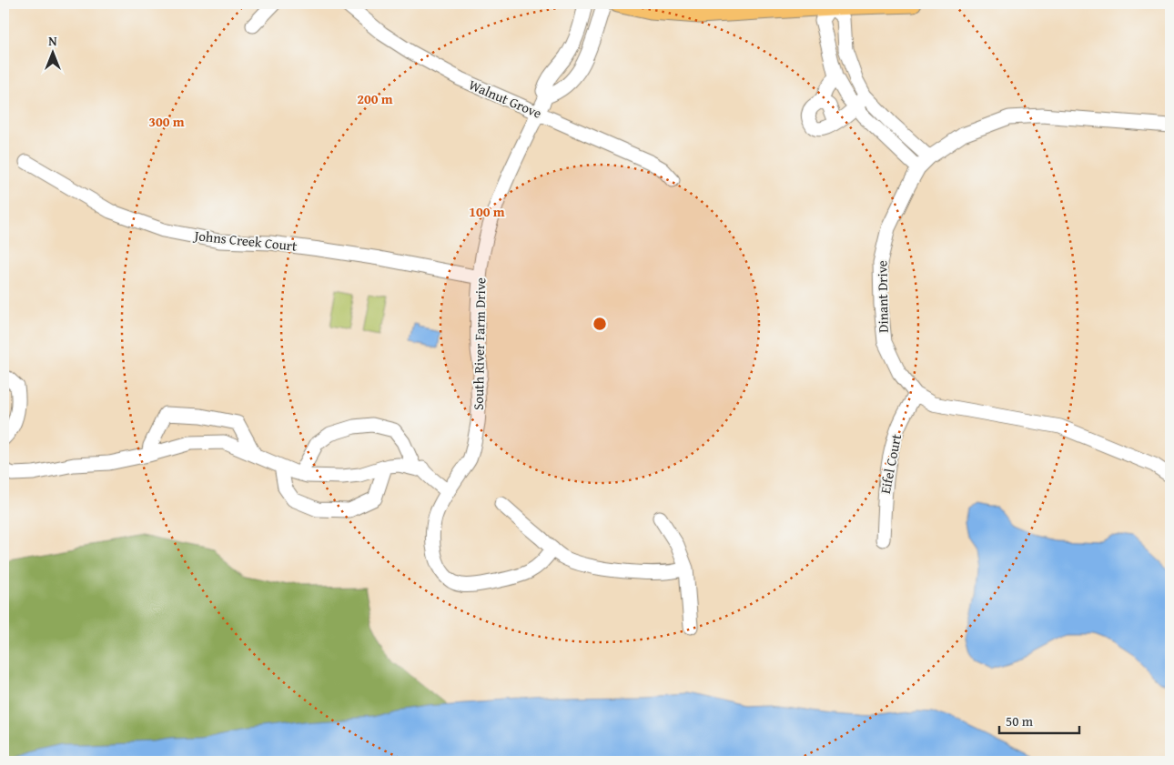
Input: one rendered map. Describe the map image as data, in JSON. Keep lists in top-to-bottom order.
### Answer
{
  "streets": {
    "street": [
      "Walnut Grove",
      "Johns Creek Court",
      "Dinant Drive",
      "South River Farm Drive",
      "Eifel Court"
    ]
  },
  "crossings": [
    ["Walnut Grove", "South River Farm Drive"],
    ["Johns Creek Court", "South River Farm Drive"],
    ["Dinant Drive", "Eifel Court"]
  ],
  "scale_bar": "50 m",
  "north": "top",
  "rings": ["200 m", "300 m", "100 m"]
}
